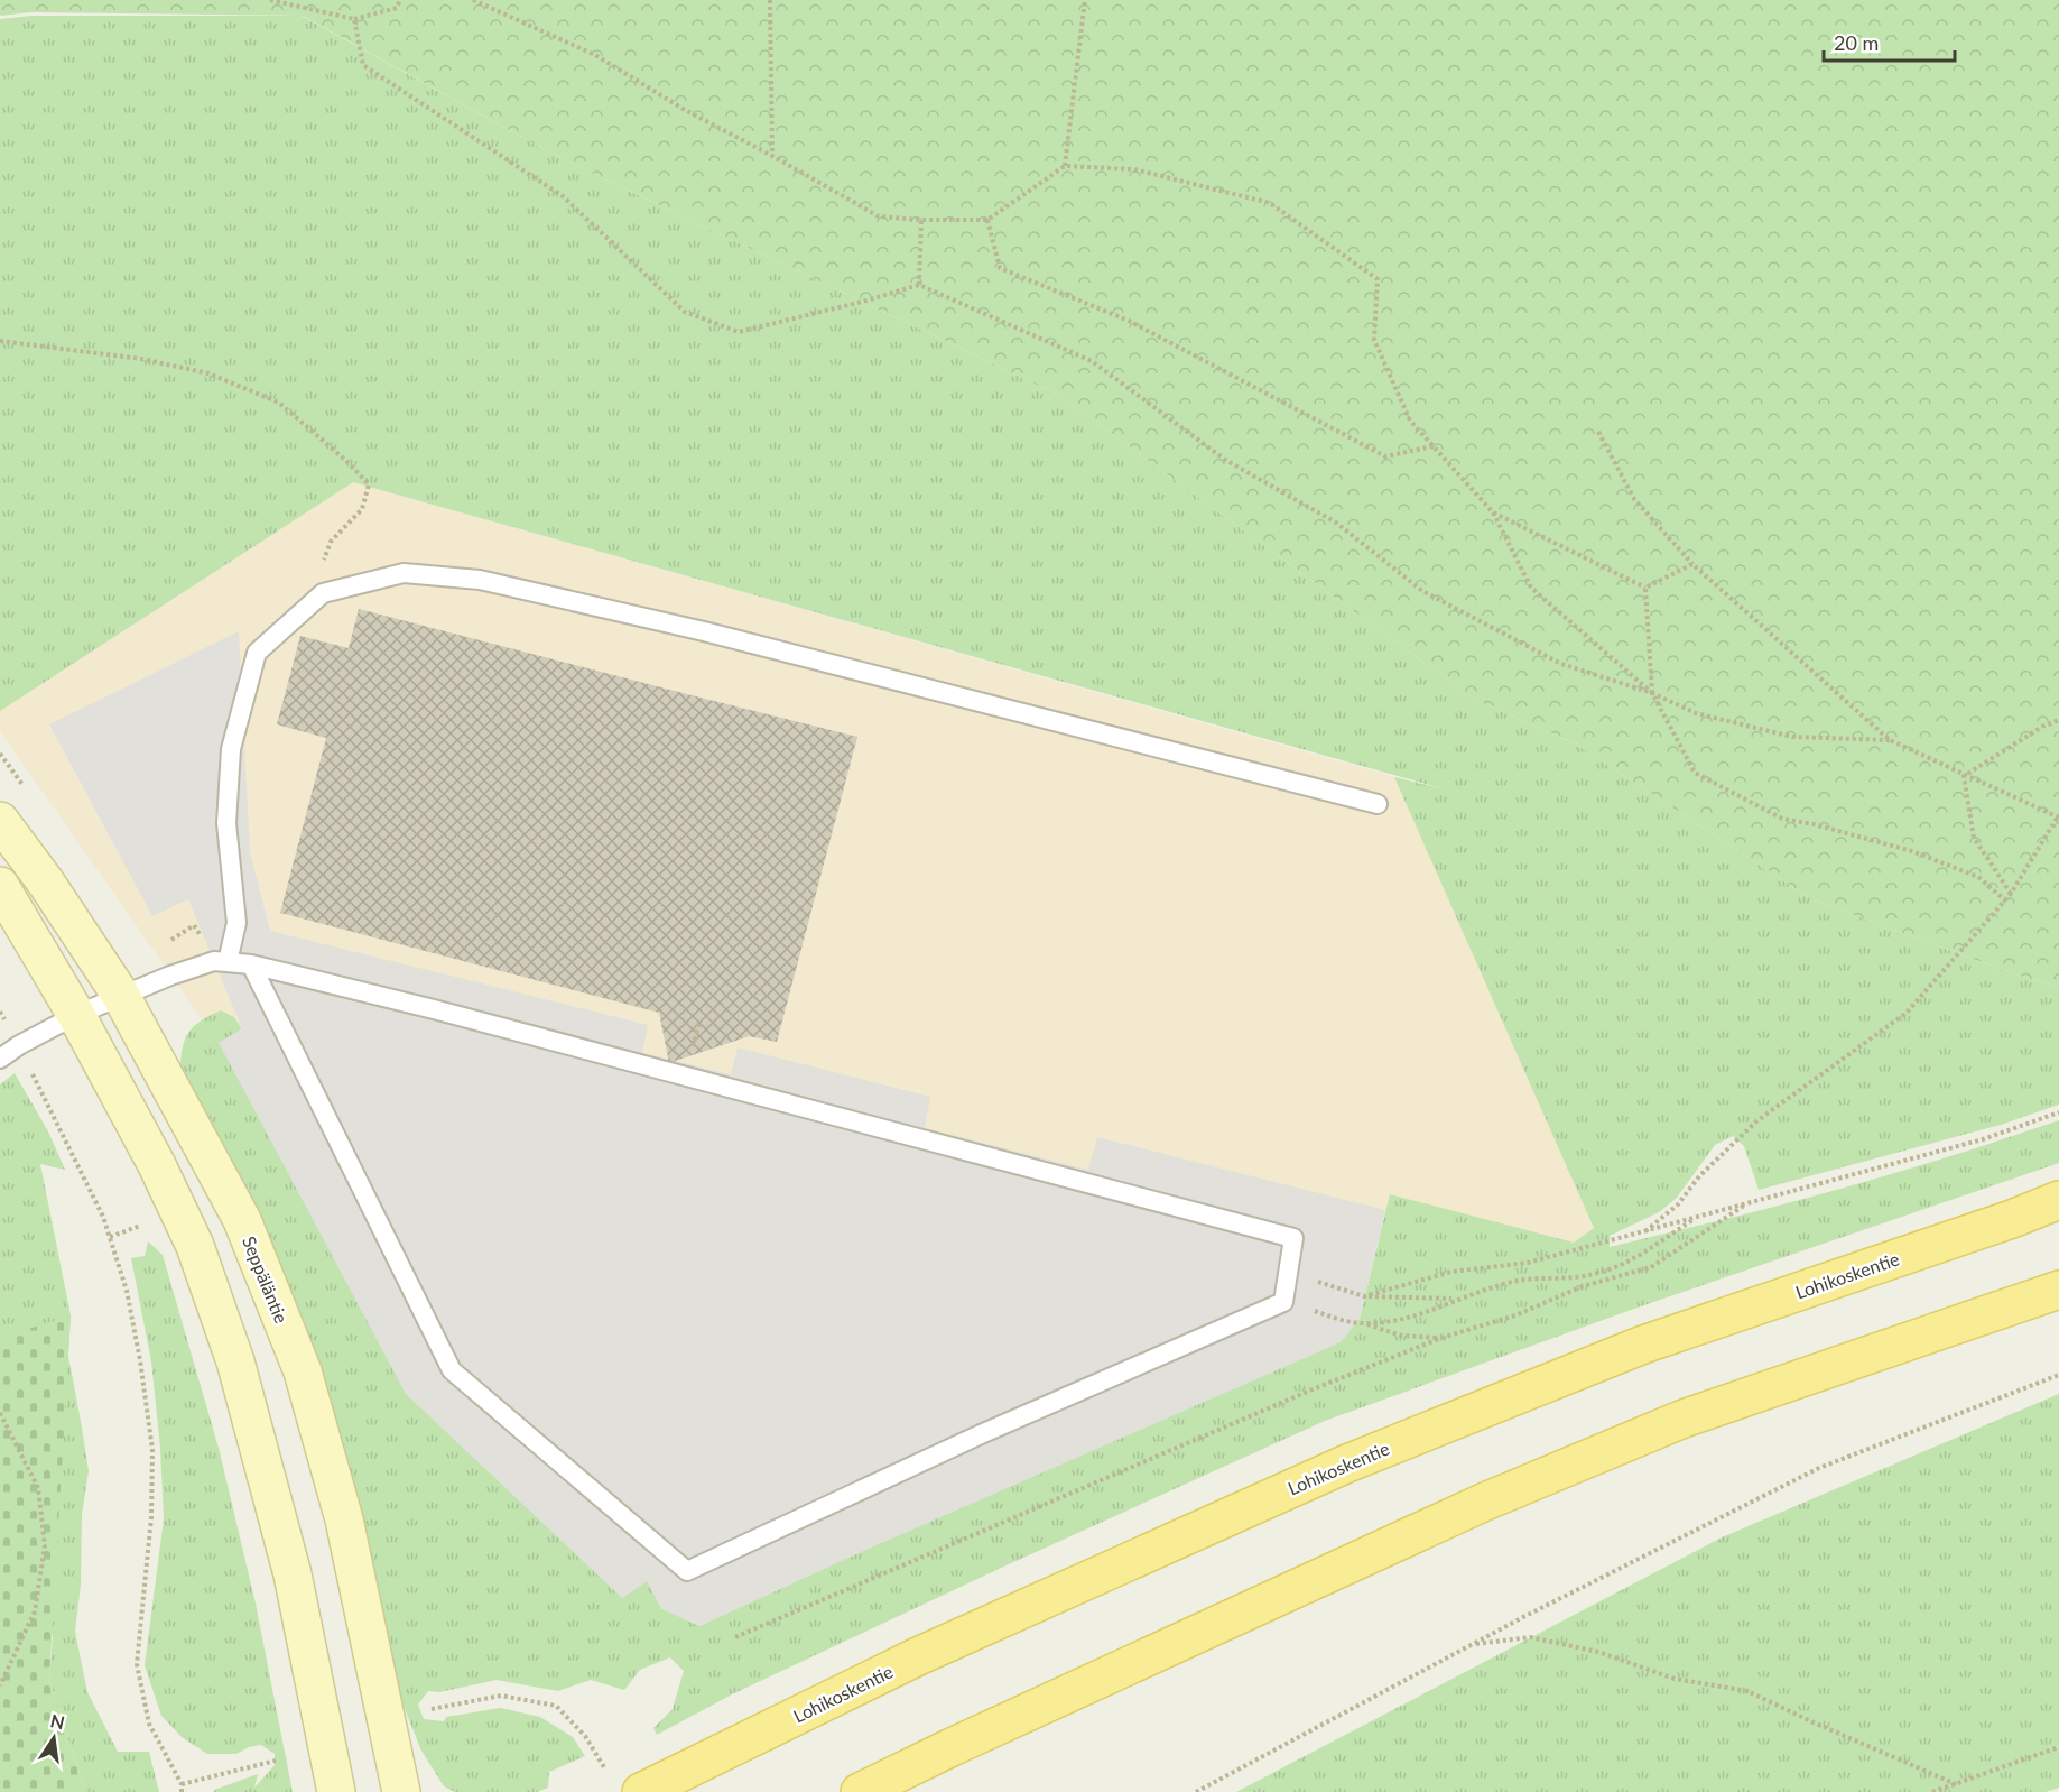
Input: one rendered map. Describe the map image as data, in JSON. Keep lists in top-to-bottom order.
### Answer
{
  "streets": {
    "main road": ["Lohikoskentie", "Seppäläntie"]
  },
  "scale_bar": "20 m",
  "north": "top"
}
